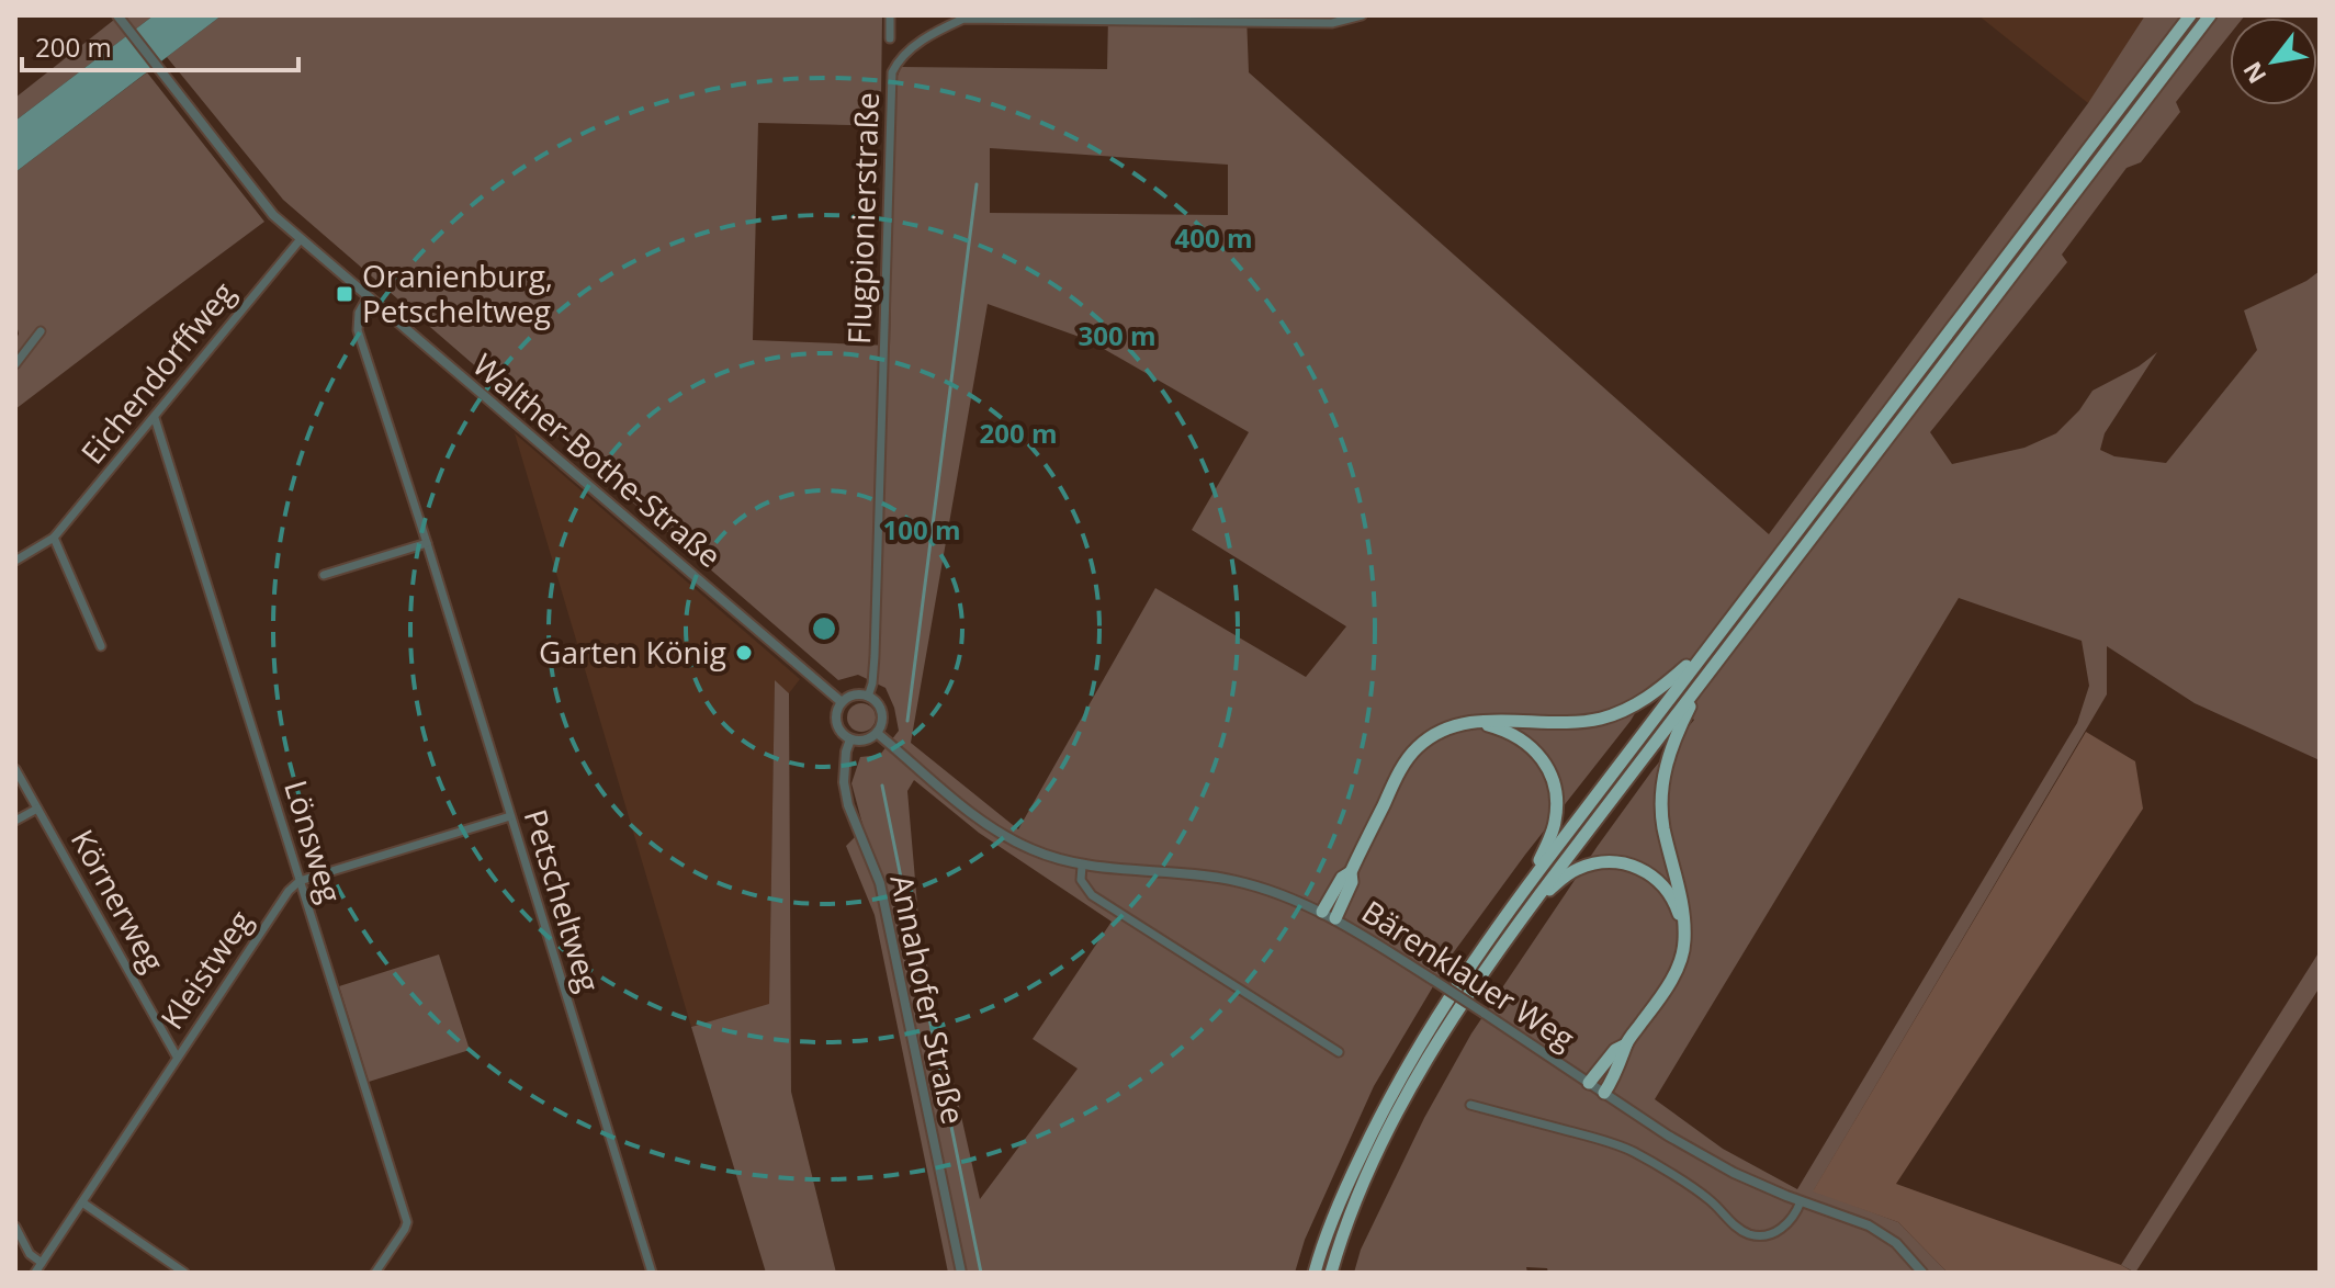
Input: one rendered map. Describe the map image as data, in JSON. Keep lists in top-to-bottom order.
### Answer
{
  "streets": {
    "street": [
      "Flugpionierstraße",
      "Eichendorffweg",
      "Walther-Bothe-Straße",
      "Lönsweg",
      "Körnerweg",
      "Petscheltweg",
      "Kleistweg",
      "Bärenklauer Weg",
      "Annahofer Straße"
    ]
  },
  "crossings": [
    ["Flugpionierstraße", "Walther-Bothe-Straße"],
    ["Flugpionierstraße", "Bärenklauer Weg"],
    ["Flugpionierstraße", "Annahofer Straße"],
    ["Eichendorffweg", "Walther-Bothe-Straße"],
    ["Eichendorffweg", "Lönsweg"],
    ["Walther-Bothe-Straße", "Petscheltweg"],
    ["Walther-Bothe-Straße", "Bärenklauer Weg"],
    ["Walther-Bothe-Straße", "Annahofer Straße"],
    ["Lönsweg", "Kleistweg"],
    ["Körnerweg", "Kleistweg"],
    ["Bärenklauer Weg", "Annahofer Straße"]
  ],
  "places": {
    "transit": ["Oranienburg, Petscheltweg"],
    "other": ["Garten König"]
  },
  "scale_bar": "200 m",
  "north": "bottom left",
  "rings": [
    "400 m",
    "300 m",
    "200 m",
    "100 m"
  ]
}
